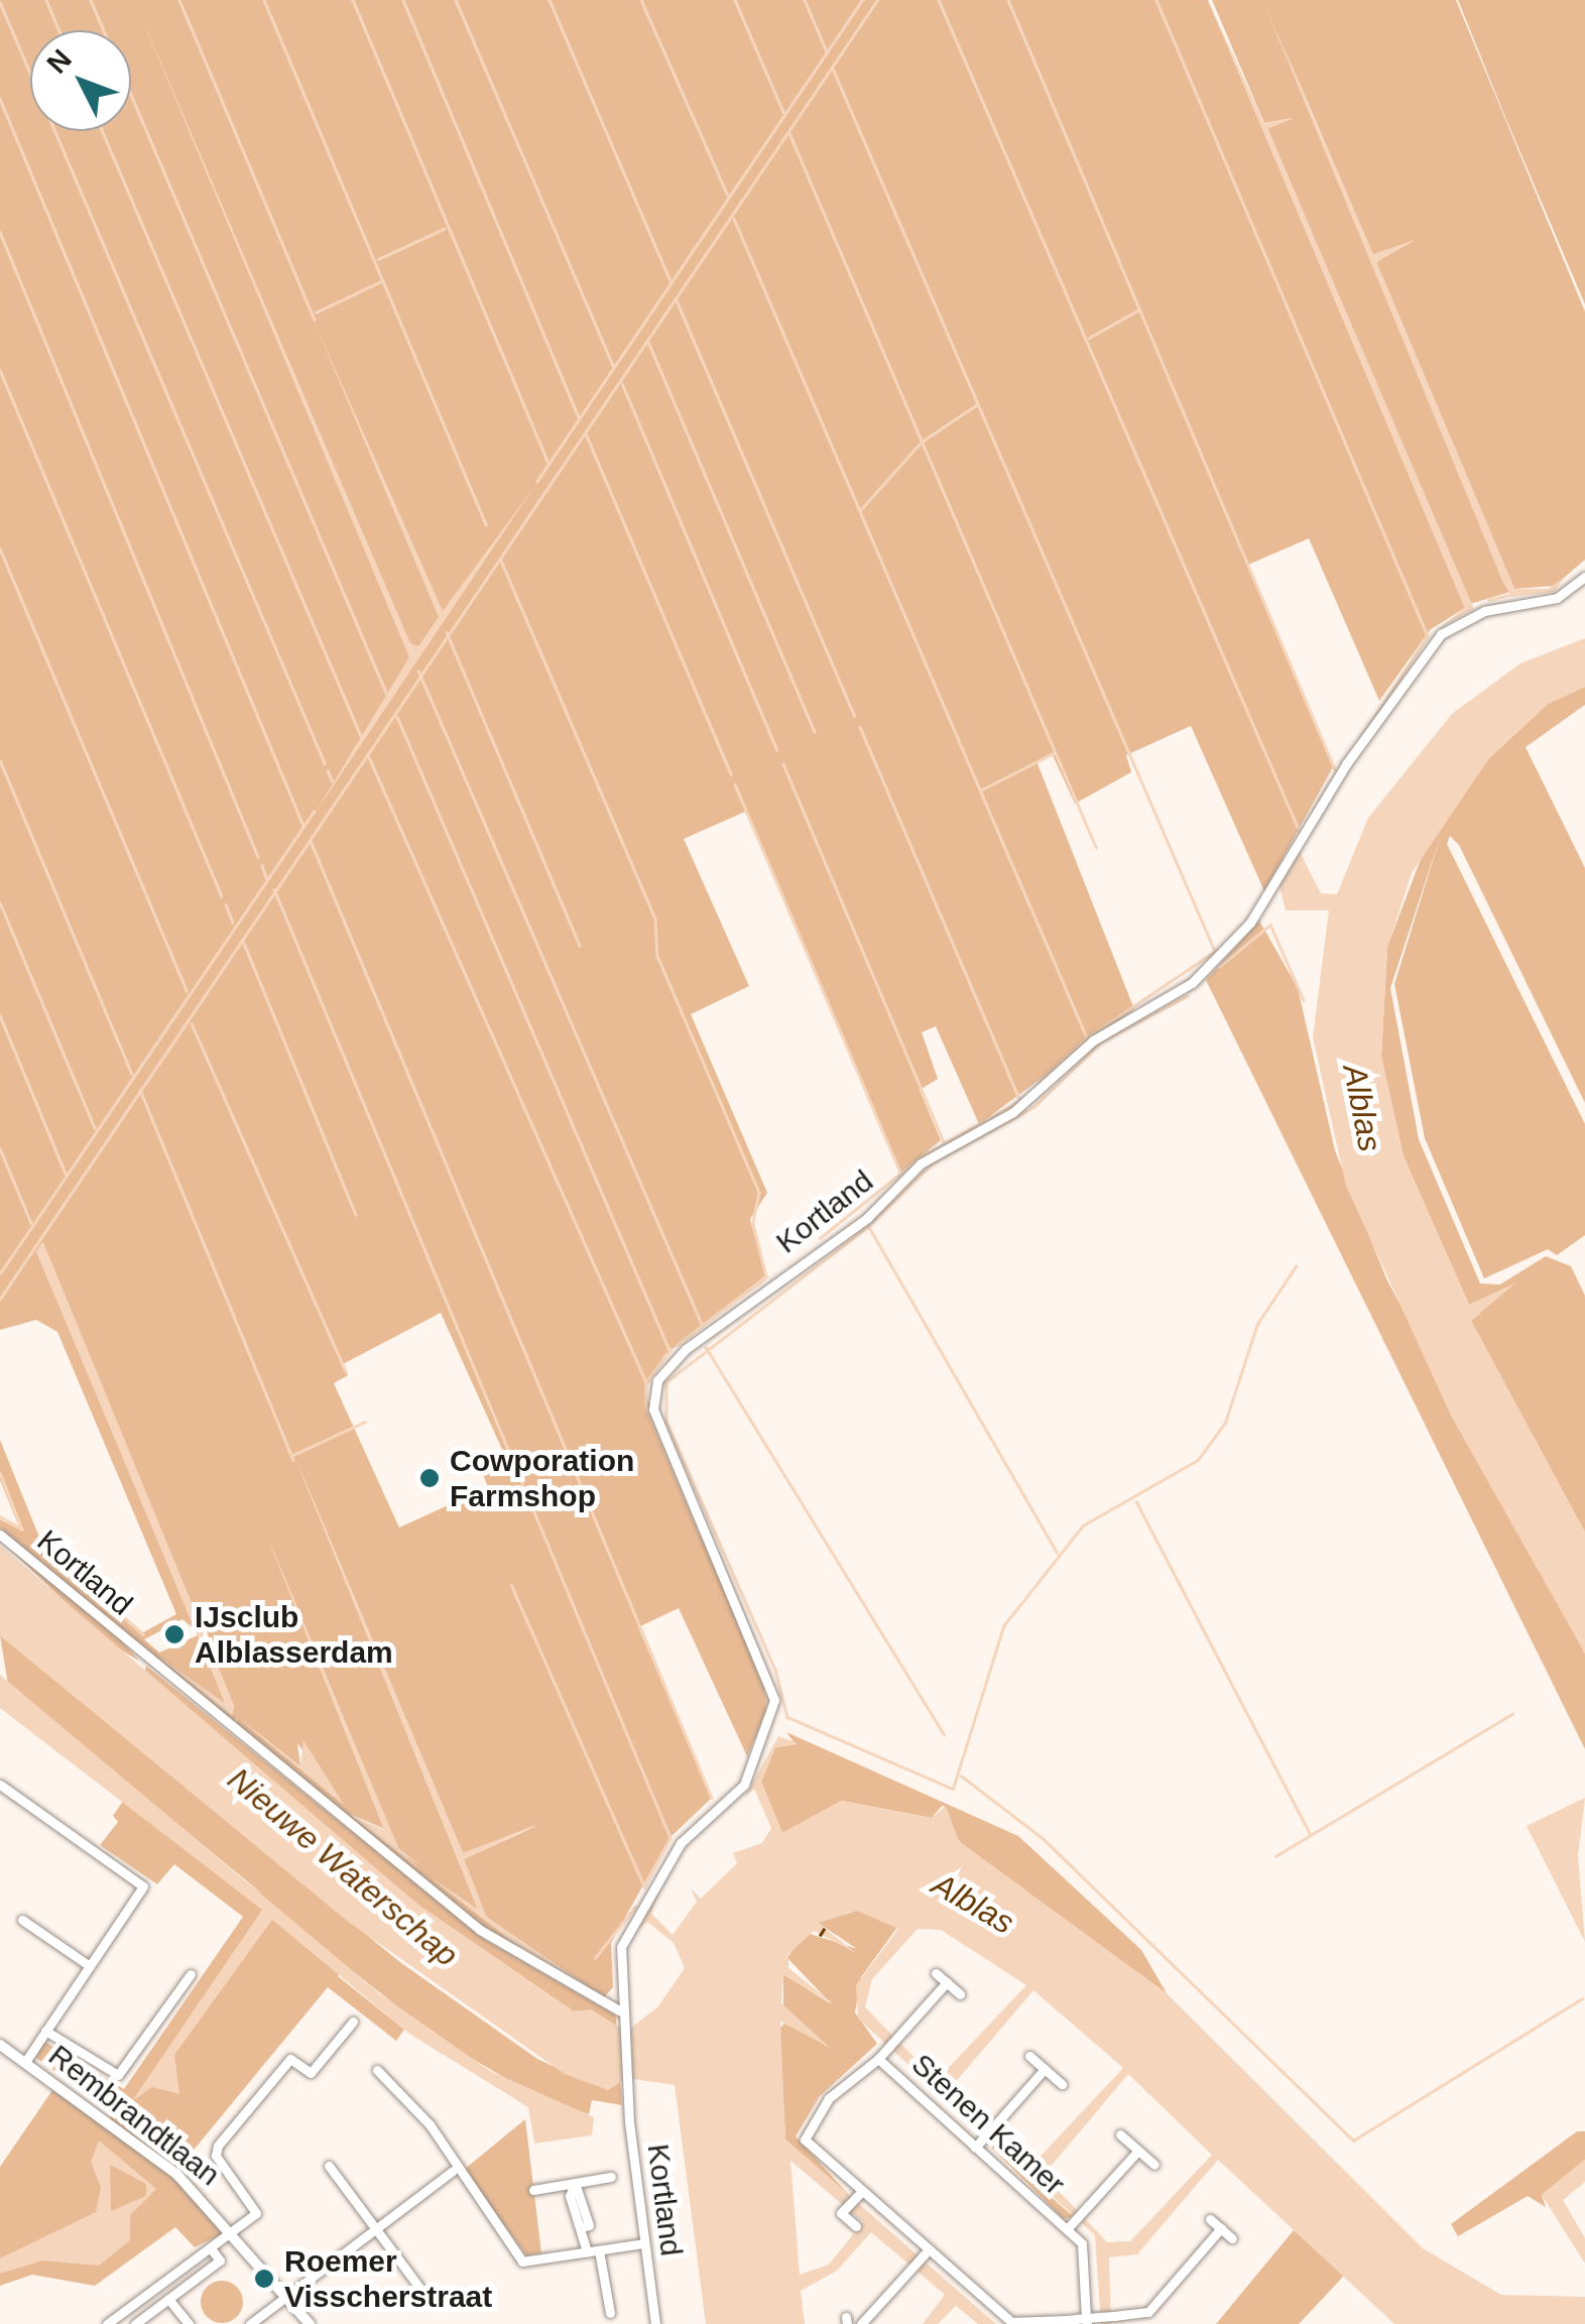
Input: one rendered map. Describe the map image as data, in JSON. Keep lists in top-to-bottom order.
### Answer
{
  "streets": {
    "street": ["Kortland", "Rembrandtlaan", "Stenen Kamer"]
  },
  "water": ["Alblas", "Nieuwe Waterschap"],
  "places": ["Cowporation Farmshop", "IJsclub Alblasserdam", "Roemer Visscherstraat"],
  "north": "top left"
}
